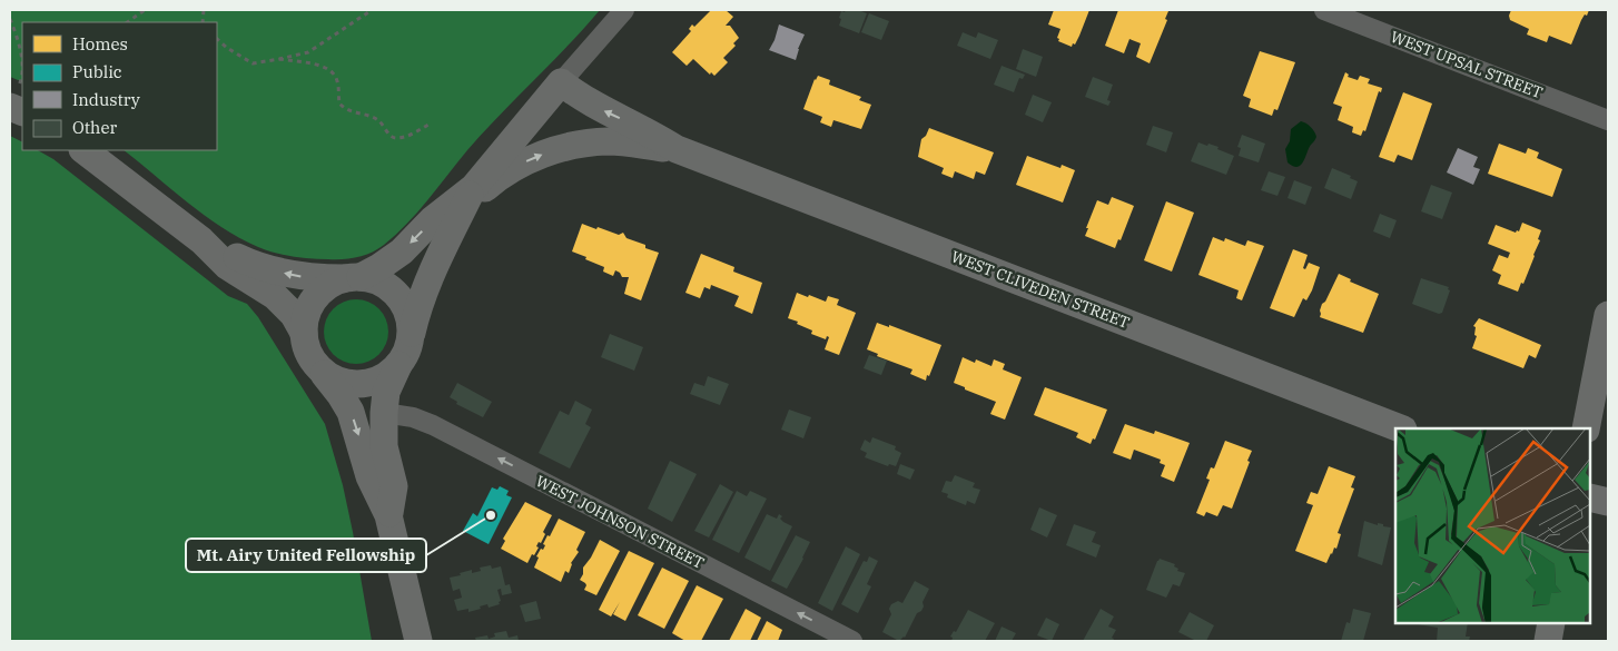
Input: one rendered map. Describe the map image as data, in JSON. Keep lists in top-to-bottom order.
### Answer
{
  "streets": {
    "street": ["WEST UPSAL STREET", "WEST CLIVEDEN STREET", "WEST JOHNSON STREET"]
  },
  "one_way": ["WEST JOHNSON STREET"],
  "places": ["Mt. Airy United Fellowship"],
  "legend": [
    "Homes",
    "Public",
    "Industry",
    "Other"
  ]
}
